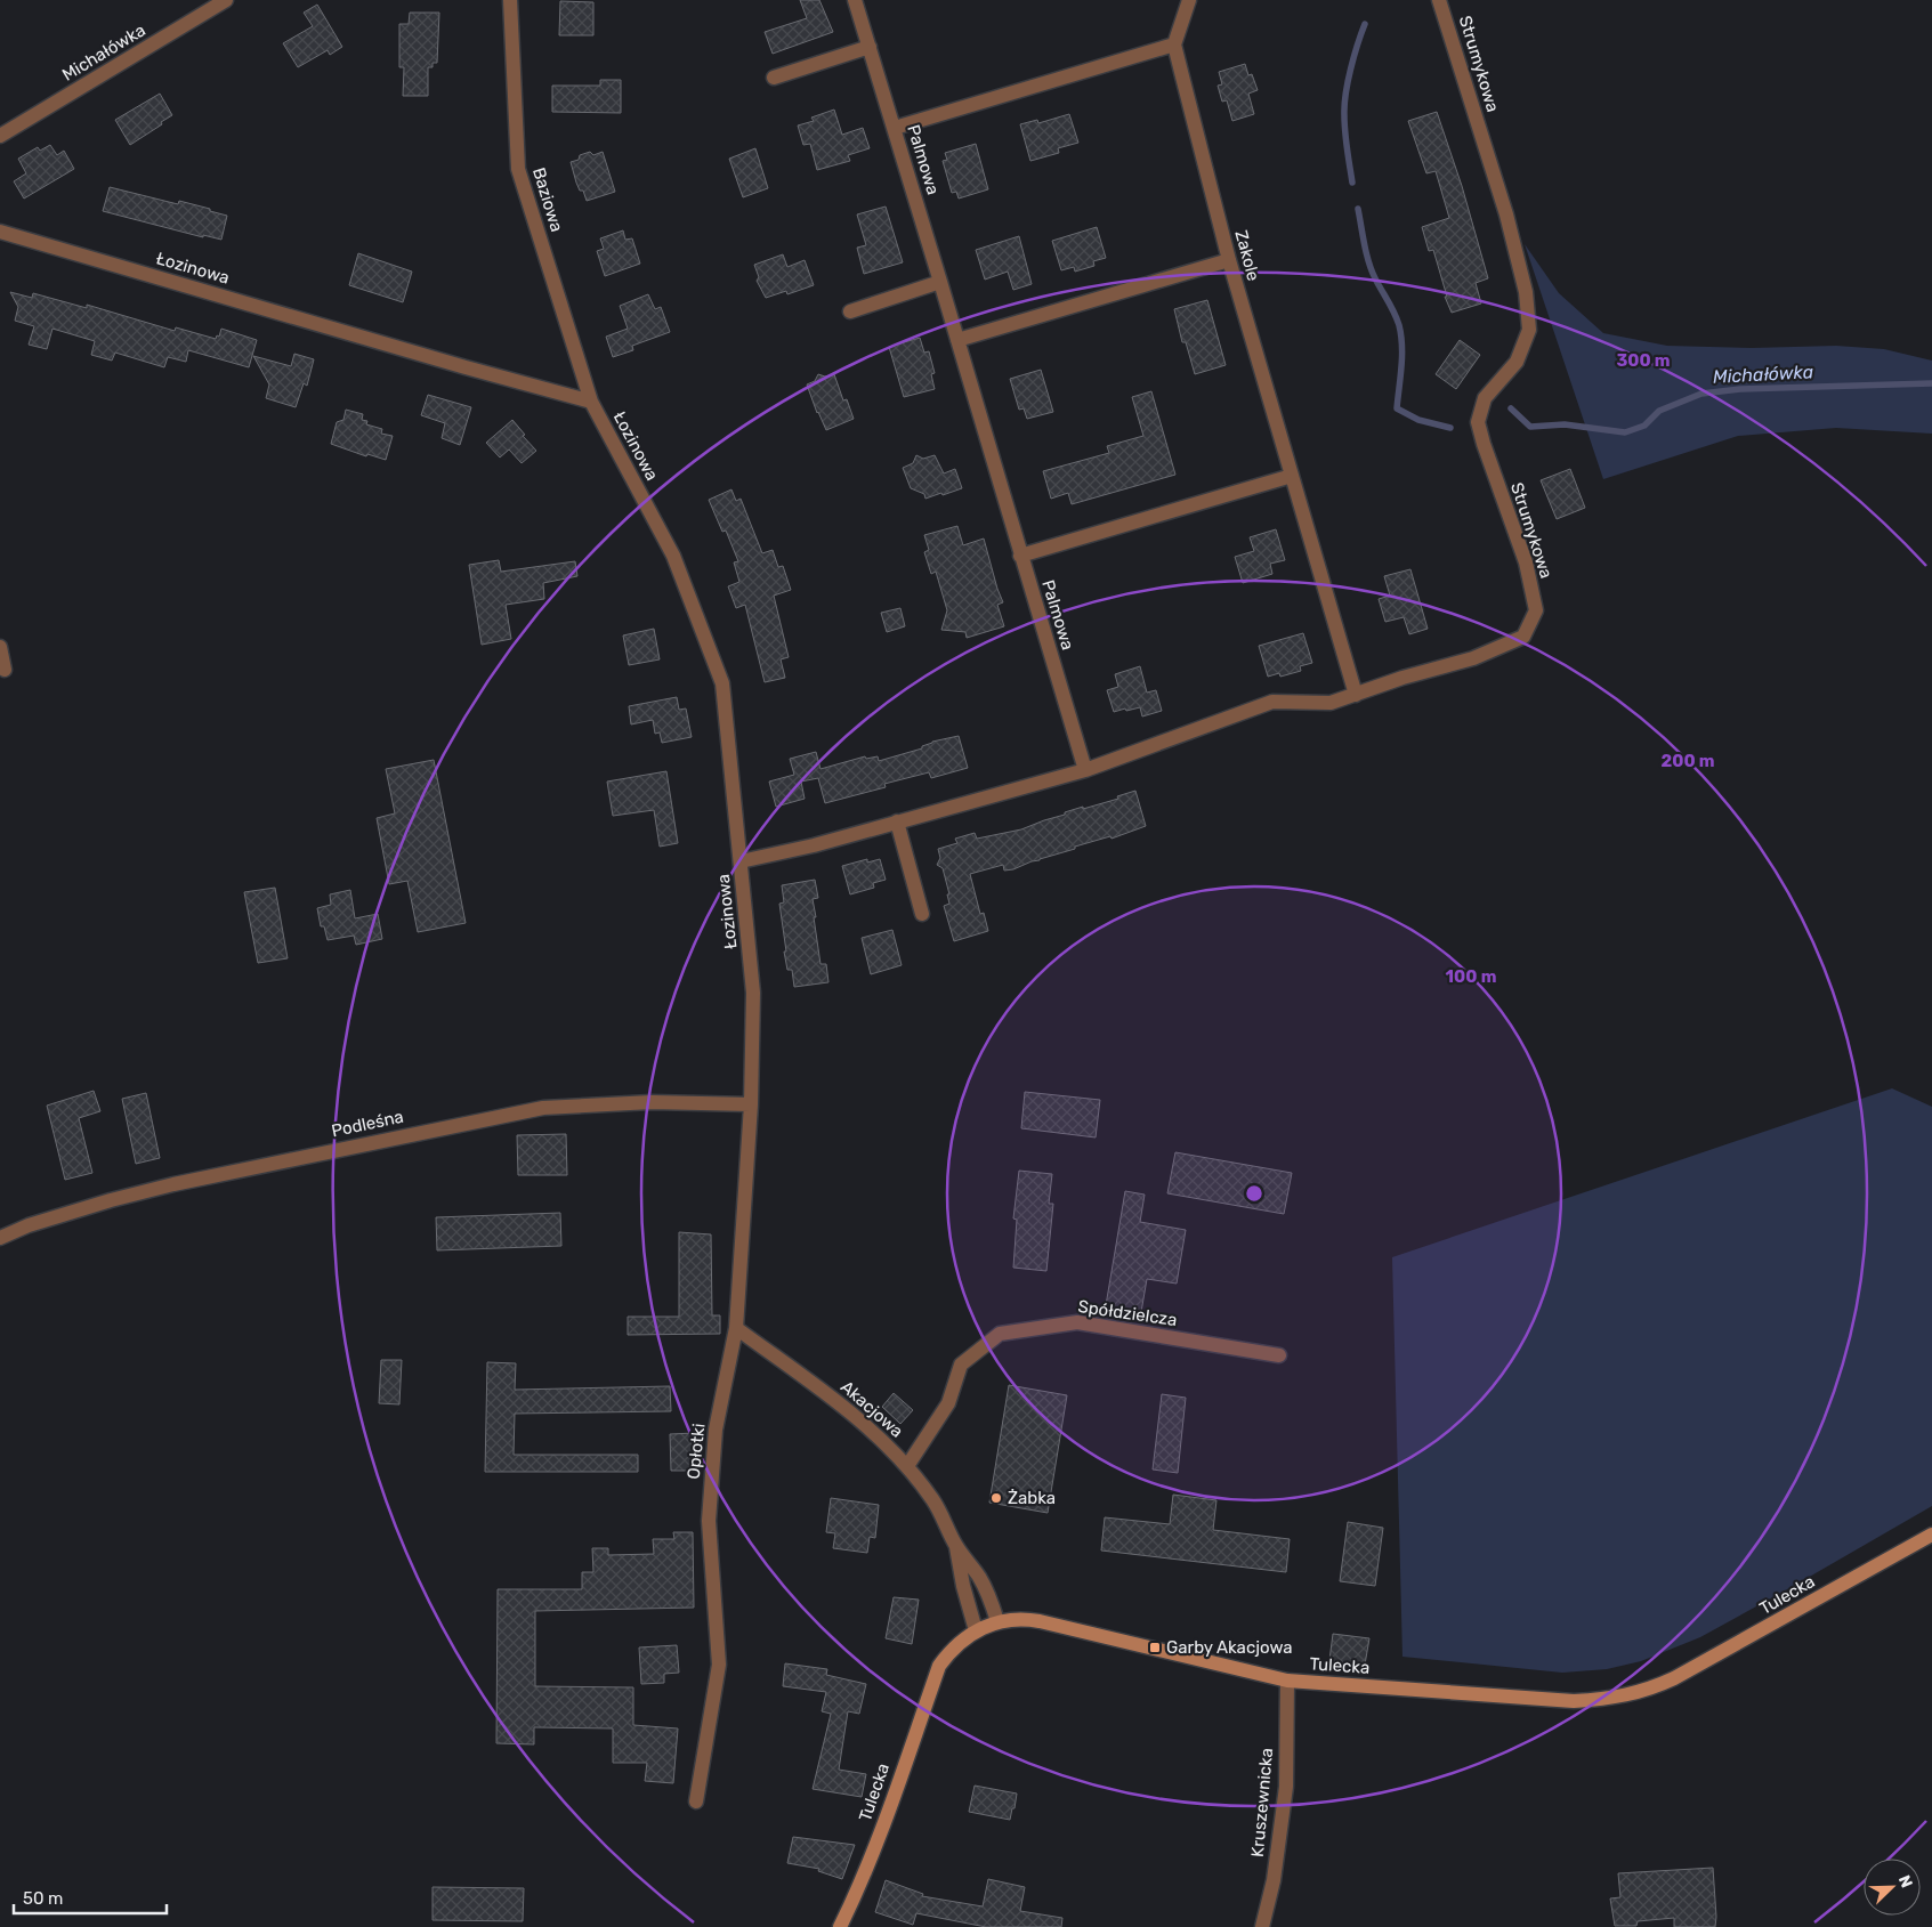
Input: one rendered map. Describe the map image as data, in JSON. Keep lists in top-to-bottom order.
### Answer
{
  "streets": {
    "street": [
      "Michałówka",
      "Strumykowa",
      "Palmowa",
      "Baziowa",
      "Zakole",
      "Łozinowa",
      "Podleśna",
      "Spółdzielcza",
      "Akacjowa",
      "Opłotki",
      "Tulecka",
      "Kruszewnicka"
    ]
  },
  "crossings": [
    ["Strumykowa", "Palmowa"],
    ["Strumykowa", "Zakole"],
    ["Baziowa", "Łozinowa"],
    ["Łozinowa", "Podleśna"],
    ["Łozinowa", "Opłotki"],
    ["Podleśna", "Opłotki"],
    ["Spółdzielcza", "Akacjowa"],
    ["Akacjowa", "Opłotki"],
    ["Akacjowa", "Tulecka"],
    ["Tulecka", "Kruszewnicka"]
  ],
  "water": ["Michałówka"],
  "places": {
    "other": ["Żabka"],
    "transit": ["Garby Akacjowa"]
  },
  "scale_bar": "50 m",
  "north": "top right",
  "rings": ["300 m", "200 m", "100 m"]
}
